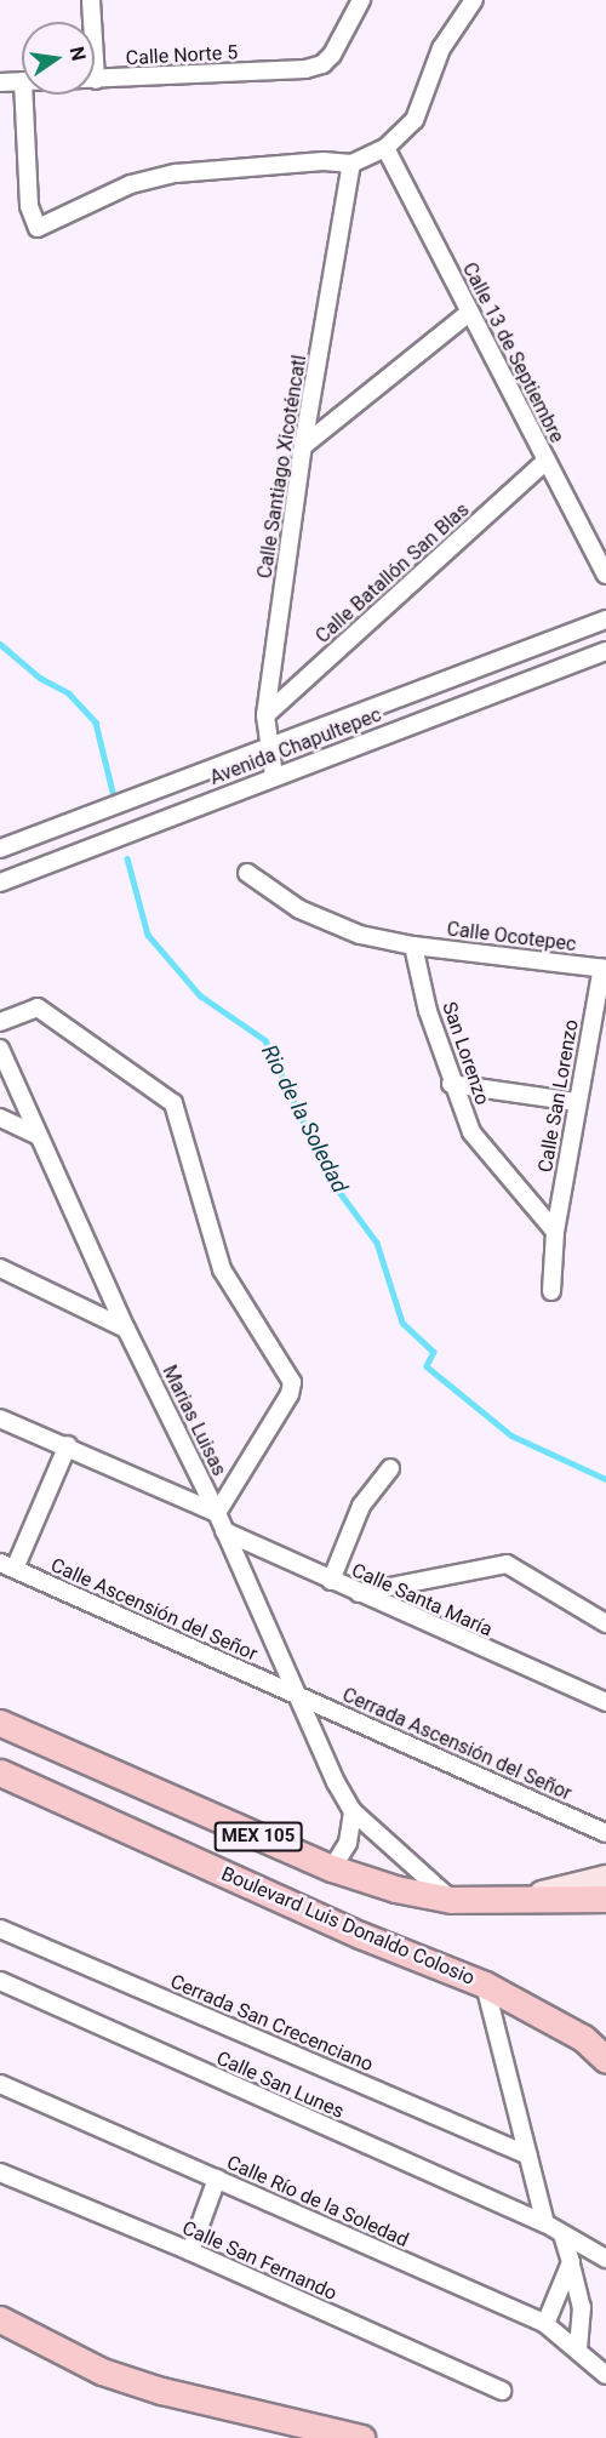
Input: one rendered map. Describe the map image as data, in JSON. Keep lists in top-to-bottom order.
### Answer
{
  "streets": {
    "main road": ["MEX 105", "Boulevard Luis Donaldo Colosio"],
    "street": [
      "Calle Norte 5",
      "Calle 13 de Septiembre",
      "Calle Santiago Xicoténcatl",
      "Calle Batallón San Blas",
      "Avenida Chapultepec",
      "Calle Ocotepec",
      "San Lorenzo",
      "Calle San Lorenzo",
      "Marias Luisas",
      "Calle Santa María",
      "Calle Ascensión del Señor",
      "Cerrada Ascensión del Señor",
      "Cerrada San Crecenciano",
      "Calle San Lunes",
      "Calle Río de la Soledad",
      "Calle San Fernando"
    ]
  },
  "crossings": [
    ["Calle 13 de Septiembre", "Calle Batallón San Blas"],
    ["Calle Santiago Xicoténcatl", "Calle Batallón San Blas"],
    ["Calle Santiago Xicoténcatl", "Avenida Chapultepec"],
    ["Calle Ocotepec", "San Lorenzo"],
    ["Calle Ocotepec", "Calle San Lorenzo"],
    ["San Lorenzo", "Calle San Lorenzo"],
    ["Marias Luisas", "Calle Santa María"],
    ["Marias Luisas", "Calle Ascensión del Señor"],
    ["Marias Luisas", "Cerrada Ascensión del Señor"],
    ["Marias Luisas", "MEX 105"],
    ["Calle Ascensión del Señor", "Cerrada Ascensión del Señor"]
  ],
  "water": ["Rio de la Soledad"],
  "north": "right"
}
